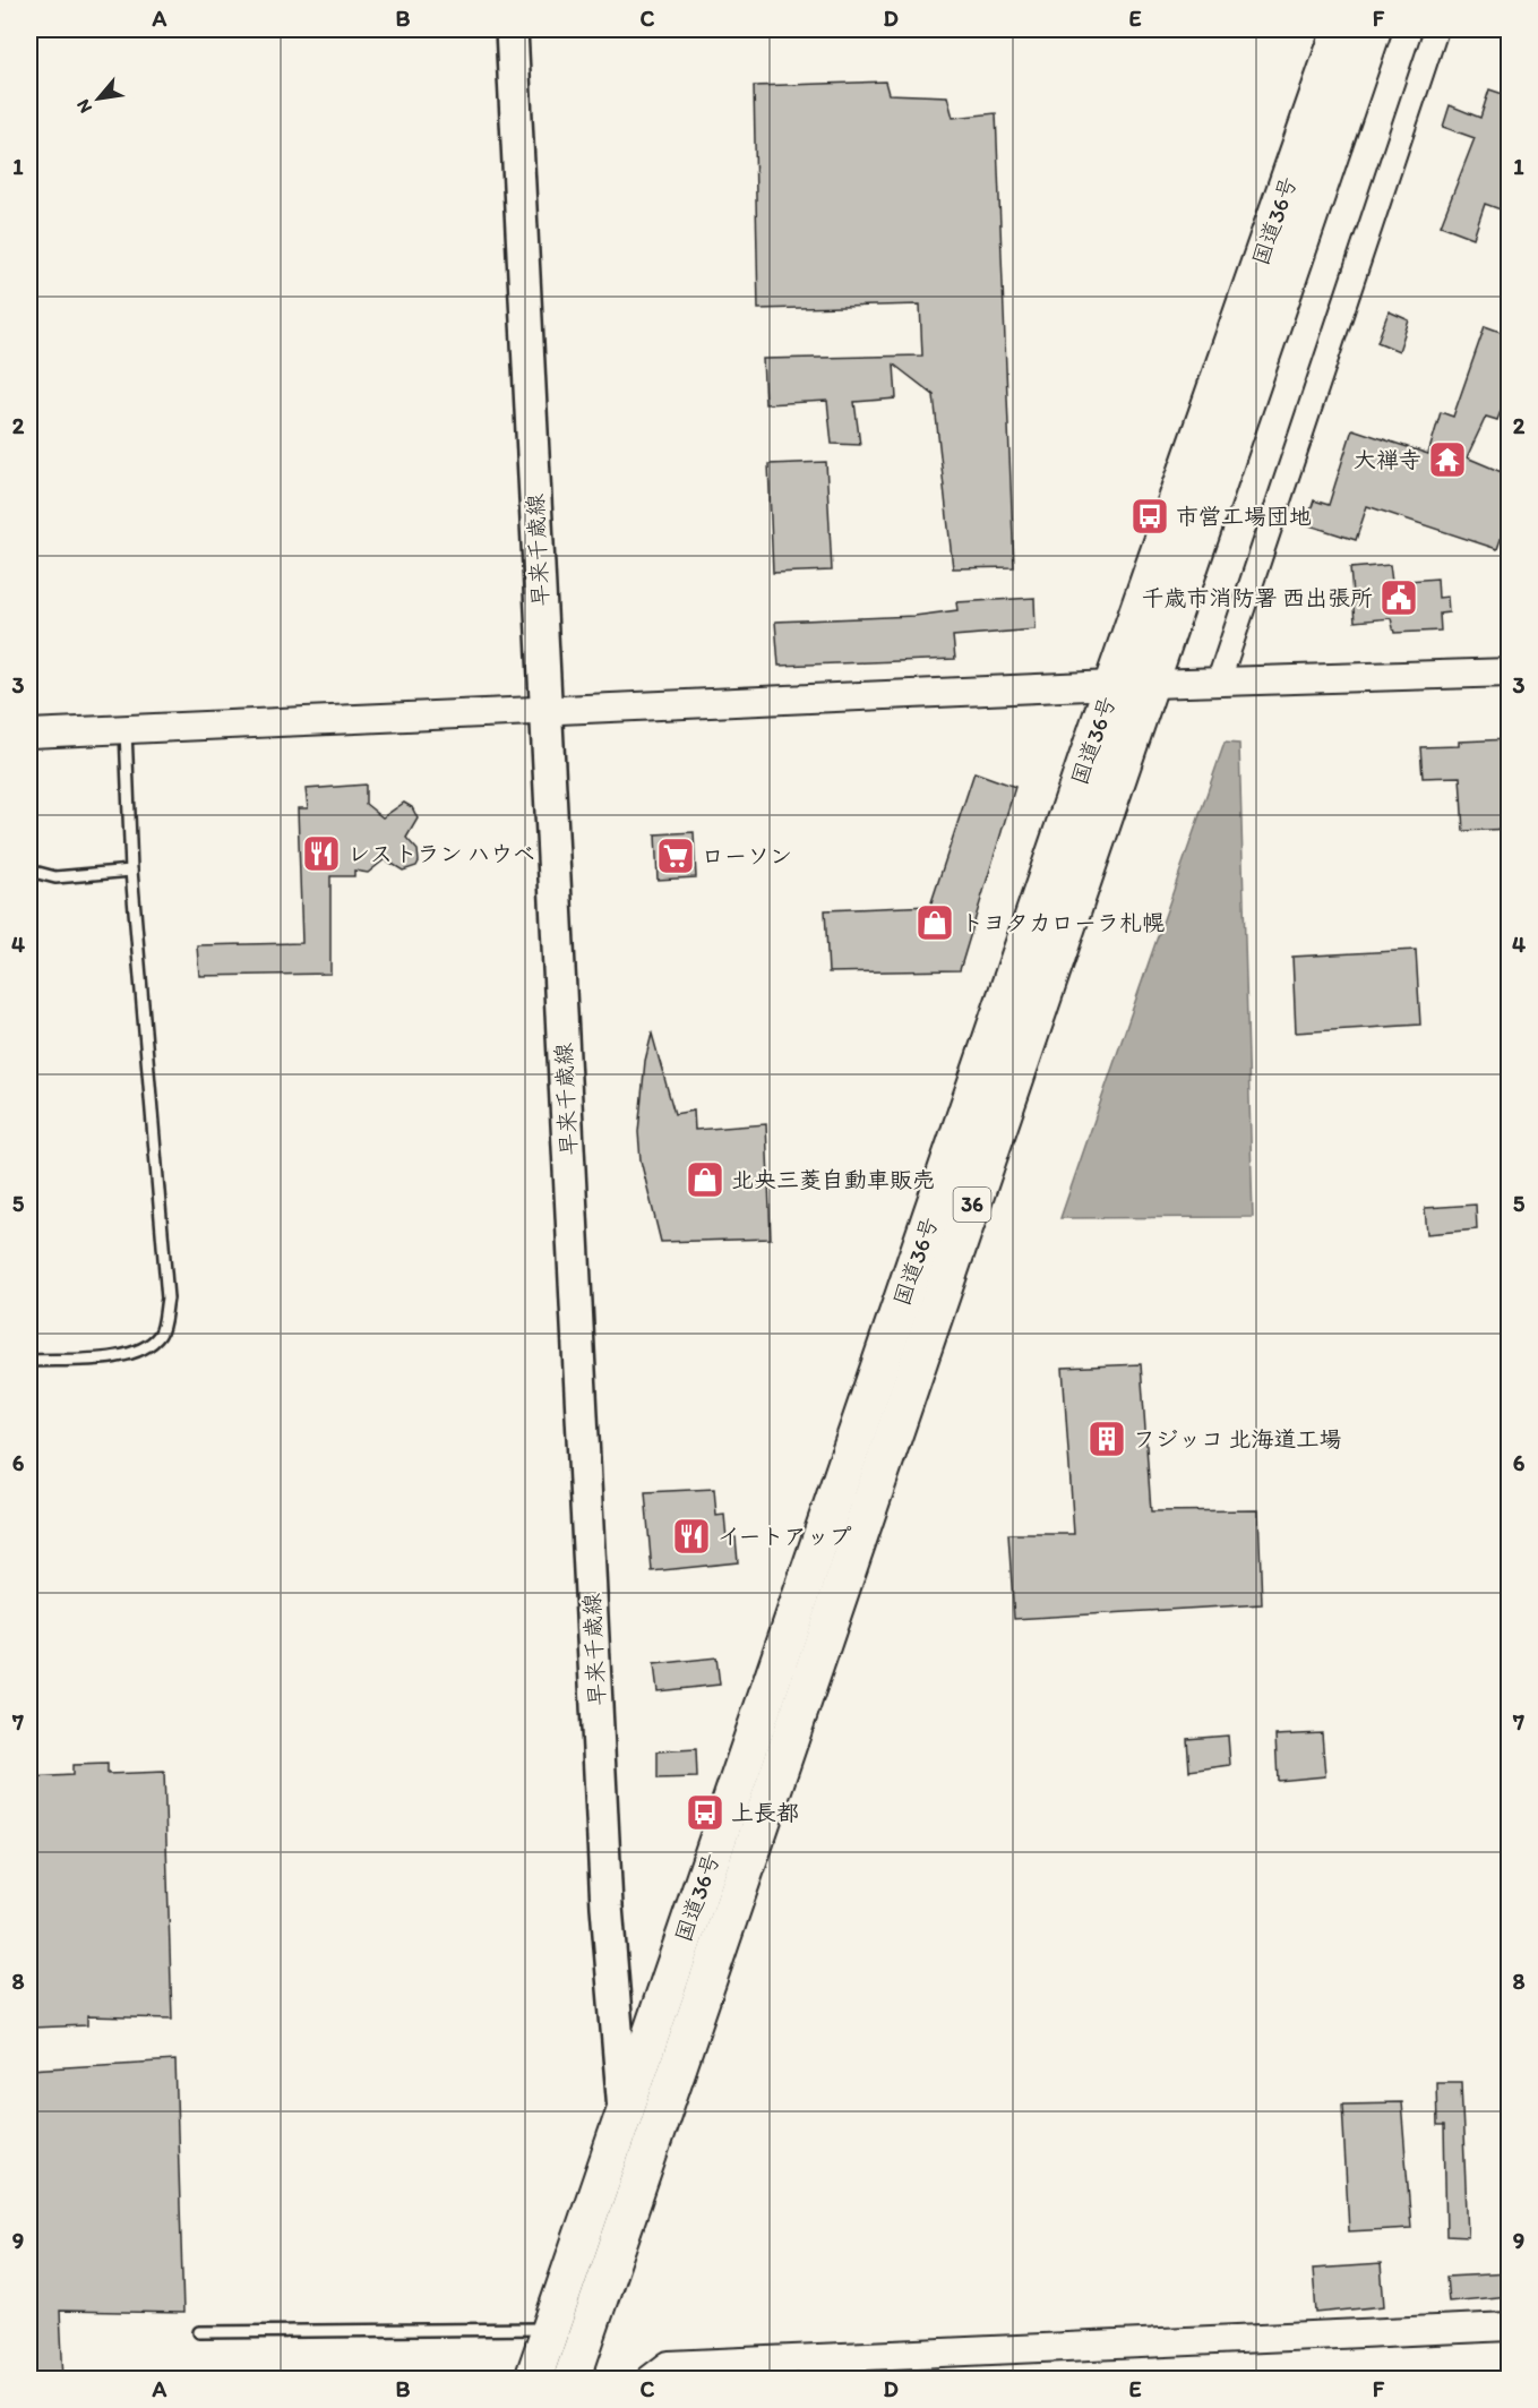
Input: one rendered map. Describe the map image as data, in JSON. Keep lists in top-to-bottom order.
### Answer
{
  "streets": {
    "highway": ["国道36号", "36"],
    "main road": ["早来千歳線"]
  },
  "crossings": [
    ["国道36号", "早来千歳線"]
  ],
  "places": {
    "temple": ["大禅寺"],
    "bus stop": ["市営工場団地", "上長都"],
    "public building": ["千歳市消防署 西出張所"],
    "restaurant": ["レストラン ハウベ", "イートアップ"],
    "supermarket": ["ローソン"],
    "shop": ["トヨタカローラ札幌", "北央三菱自動車販売"],
    "building": ["フジッコ 北海道工場"]
  },
  "north": "bottom left",
  "grid": {
    "columns": [
      "A",
      "B",
      "C",
      "D",
      "E",
      "F"
    ],
    "rows": [
      "1",
      "2",
      "3",
      "4",
      "5",
      "6",
      "7",
      "8",
      "9"
    ]
  }
}
